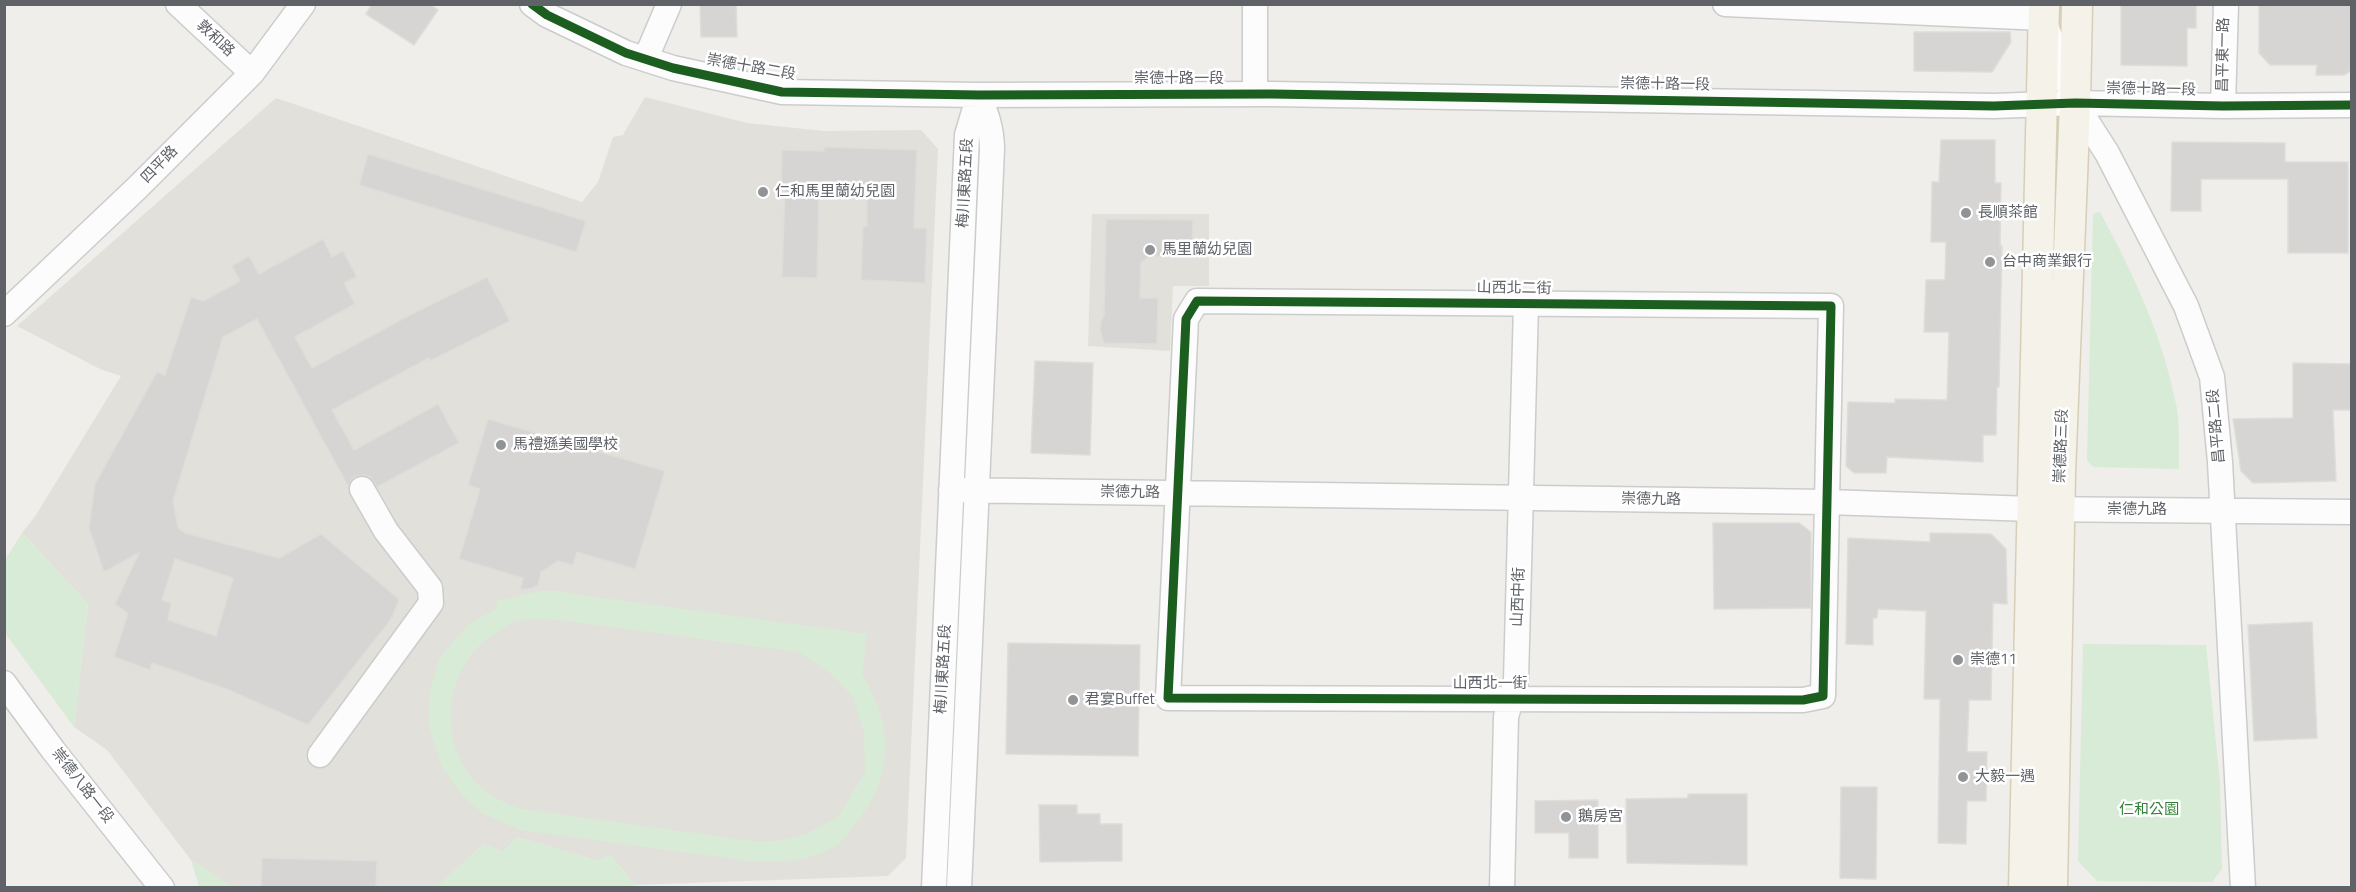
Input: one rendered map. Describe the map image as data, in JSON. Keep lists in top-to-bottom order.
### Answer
{
  "streets": {
    "main road": ["崇德路三段"],
    "street": [
      "敦和路",
      "昌平東一路",
      "崇德十路二段",
      "崇德十路一段",
      "四平路",
      "梅川東路五段",
      "山西北二街",
      "昌平路二段",
      "崇德九路",
      "山西中街",
      "山西北一街",
      "崇德八路一段"
    ]
  },
  "crossings": [
    ["敦和路", "四平路"],
    ["昌平東一路", "崇德十路一段"],
    ["崇德十路二段", "崇德十路一段"],
    ["崇德十路二段", "梅川東路五段"],
    ["崇德十路一段", "梅川東路五段"],
    ["崇德十路一段", "昌平路二段"],
    ["崇德十路一段", "崇德路三段"],
    ["梅川東路五段", "崇德九路"],
    ["山西北二街", "崇德九路"],
    ["山西北二街", "山西中街"],
    ["山西北二街", "山西北一街"],
    ["昌平路二段", "崇德路三段"],
    ["昌平路二段", "崇德九路"],
    ["崇德路三段", "崇德九路"],
    ["崇德九路", "山西中街"],
    ["崇德九路", "山西北一街"],
    ["山西中街", "山西北一街"]
  ],
  "parks": ["仁和公園"],
  "places": [
    "仁和馬里蘭幼兒園",
    "長順茶館",
    "馬里蘭幼兒園",
    "台中商業銀行",
    "馬禮遜美國學校",
    "崇德11",
    "君宴Buffet",
    "大毅一遇",
    "鵝房宮"
  ]
}
